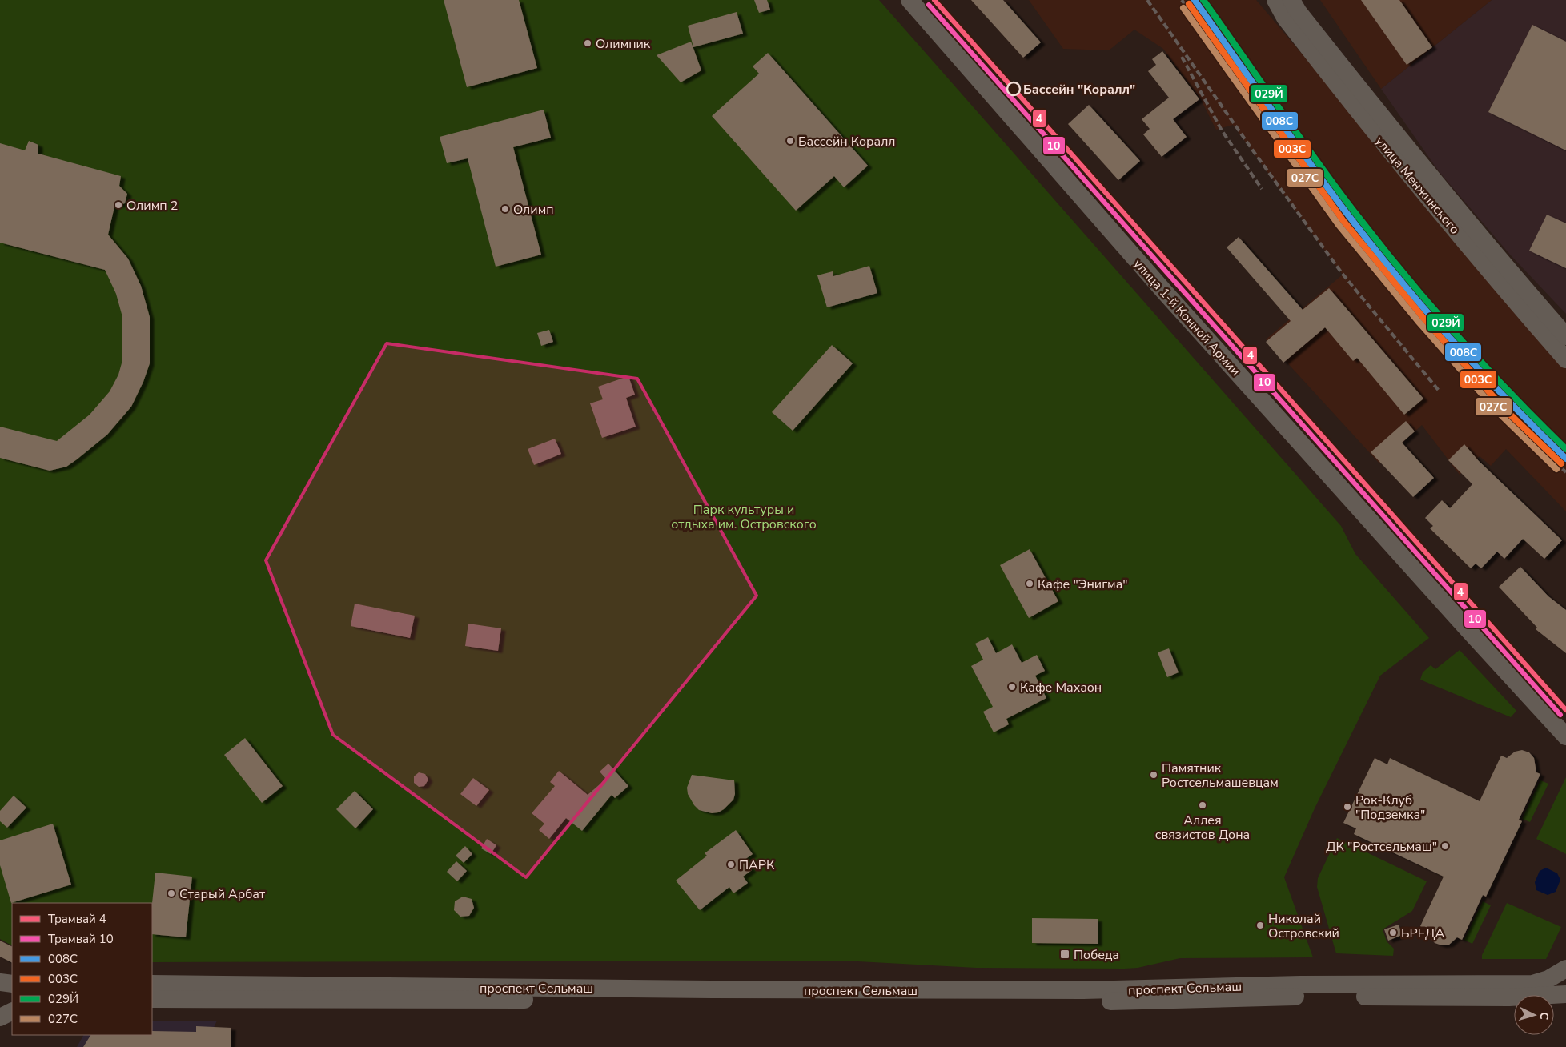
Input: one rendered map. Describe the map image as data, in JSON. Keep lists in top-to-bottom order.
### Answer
{
  "streets": {
    "main road": ["улица Менжинского", "улица 1-й Конной Армии", "проспект Сельмаш"]
  },
  "parks": ["Парк культуры и отдыха им. Островского"],
  "places": {
    "other": [
      "Олимпик",
      "Бассейн \"Коралл\"",
      "Бассейн Коралл",
      "Олимп 2",
      "Олимп",
      "Кафе \"Энигма\"",
      "Кафе Махаон",
      "Памятник Ростсельмашевцам",
      "Аллея связистов Дона",
      "Рок-Клуб \"Подземка\"",
      "ДК \"Ростсельмаш\"",
      "ПАРК",
      "Старый Арбат",
      "Николай Островский",
      "БРЕДА"
    ],
    "transit": ["Победа"]
  },
  "lines": [
    "tram line 4",
    "transit line 008С",
    "transit line 029Й",
    "transit line 003С",
    "tram line 10",
    "transit line 027С"
  ],
  "legend": [
    "Трамвай 4",
    "Трамвай 10",
    "008С",
    "003С",
    "029Й",
    "027С"
  ],
  "north": "right"
}
